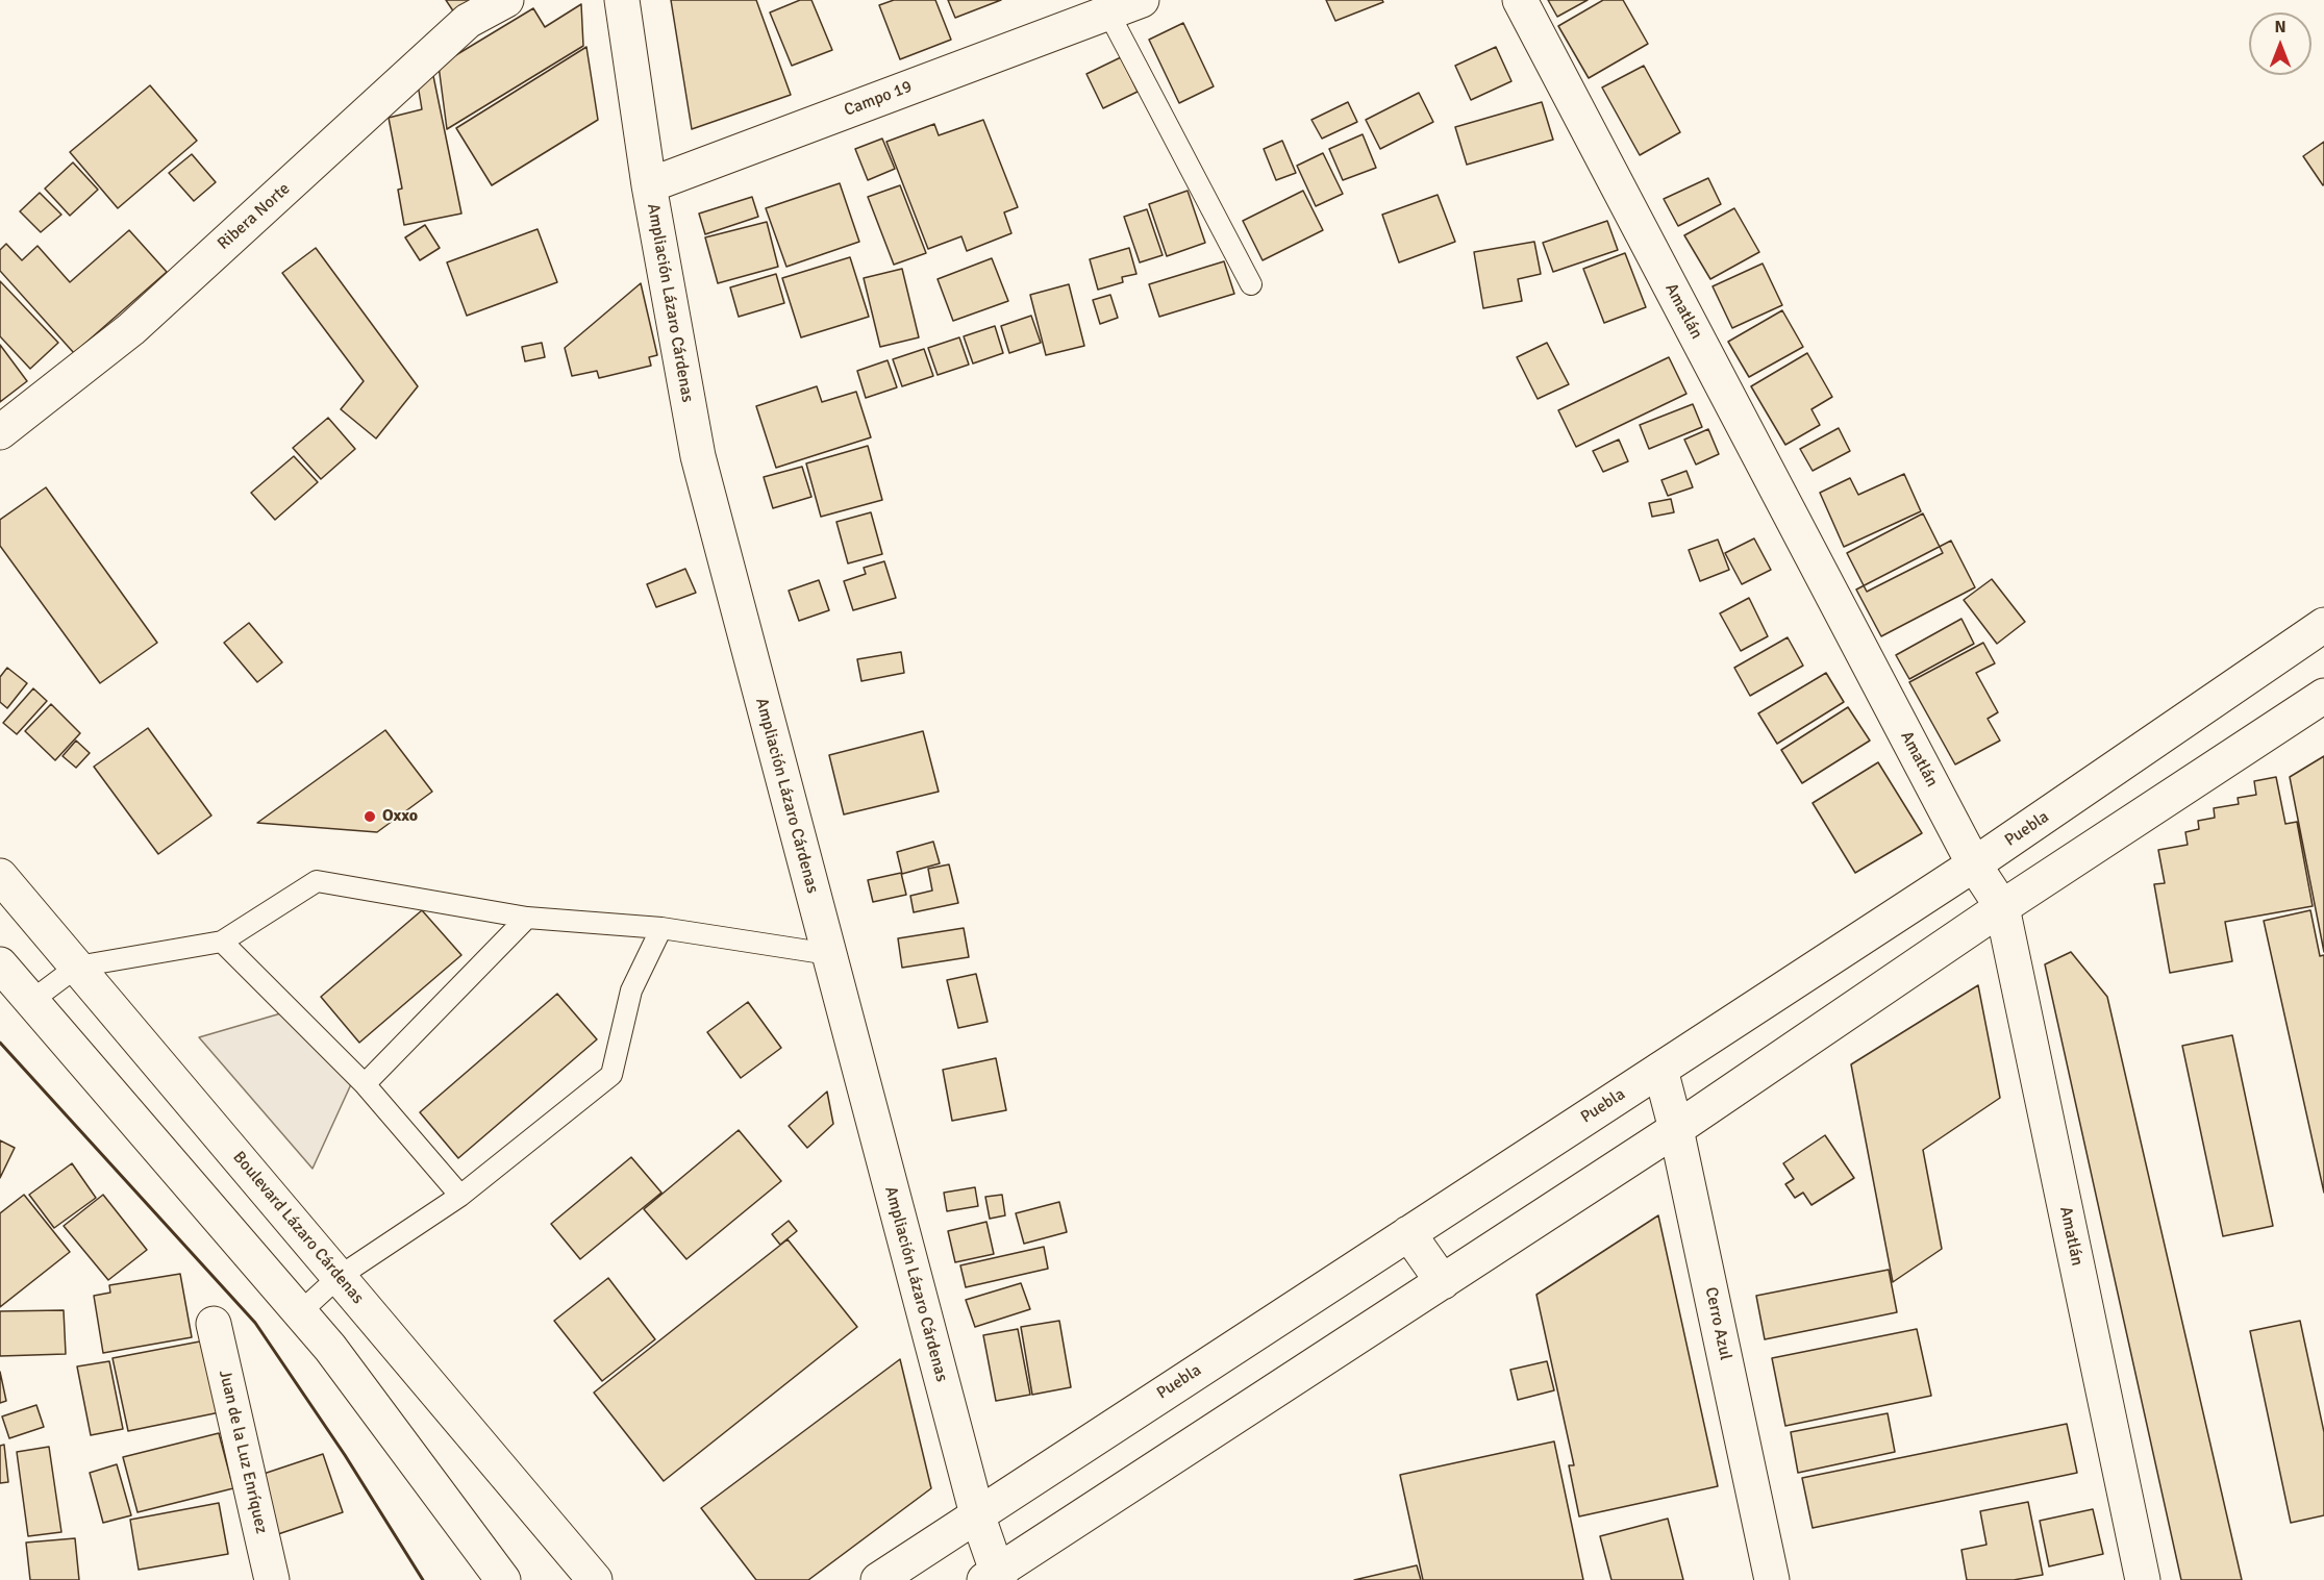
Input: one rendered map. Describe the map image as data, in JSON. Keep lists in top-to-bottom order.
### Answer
{
  "streets": {
    "street": [
      "Campo 19",
      "Ribera Norte",
      "Ampliación Lázaro Cárdenas",
      "Amatlán",
      "Puebla",
      "Boulevard Lázaro Cárdenas",
      "Cerro Azul",
      "Juan de la Luz Enríquez"
    ]
  },
  "crossings": [
    ["Campo 19", "Ampliación Lázaro Cárdenas"],
    ["Ampliación Lázaro Cárdenas", "Puebla"],
    ["Amatlán", "Puebla"],
    ["Puebla", "Cerro Azul"]
  ],
  "places": ["Oxxo"],
  "north": "top"
}
